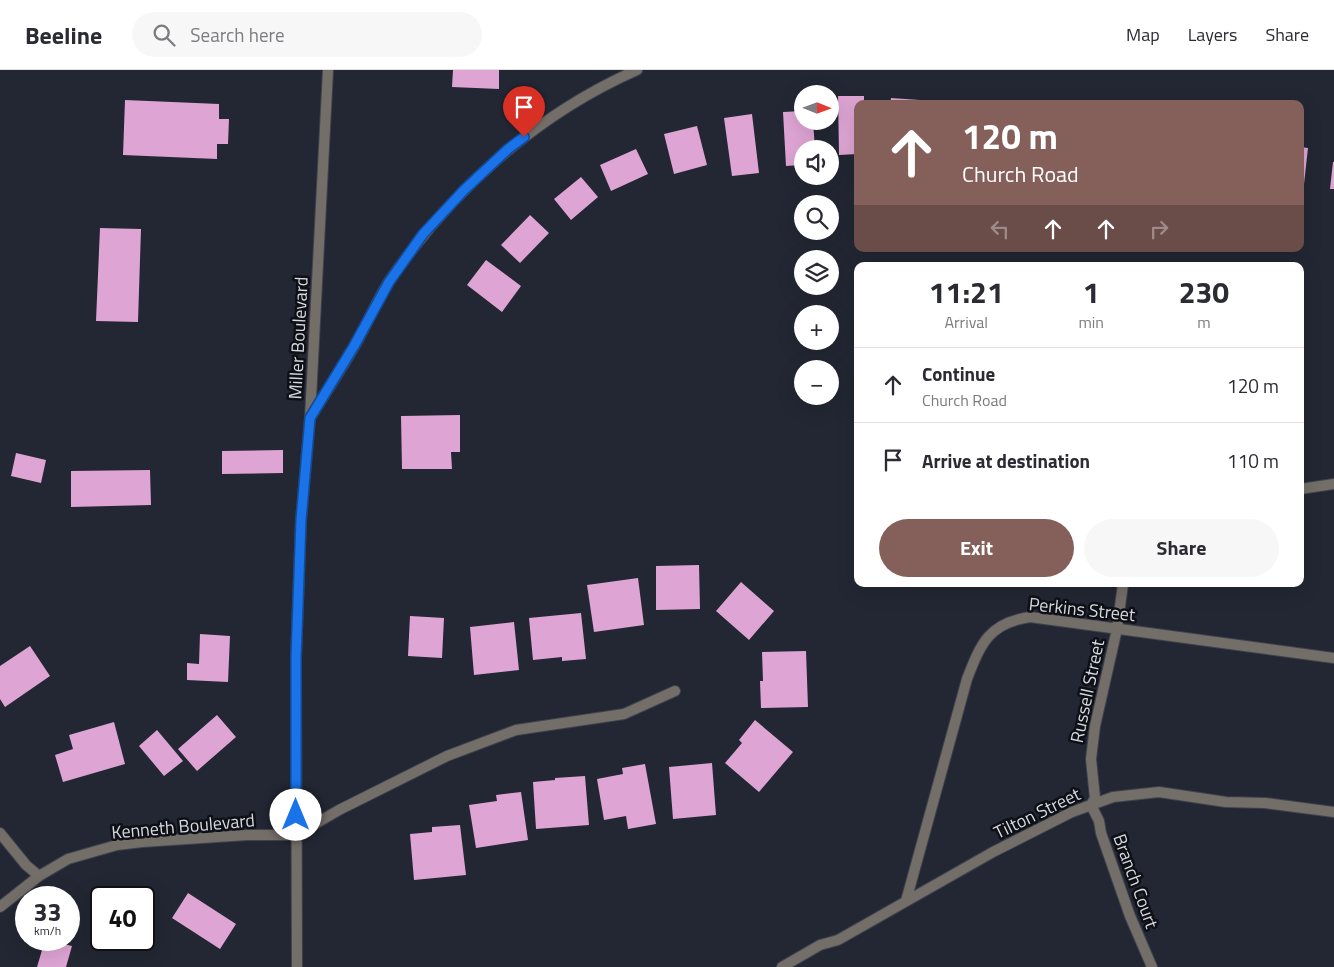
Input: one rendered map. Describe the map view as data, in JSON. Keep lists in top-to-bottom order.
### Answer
{
  "streets": {
    "street": [
      "Miller Boulevard",
      "Perkins Street",
      "Russell Street",
      "Tilton Street",
      "Kenneth Boulevard",
      "Branch Court"
    ]
  },
  "crossings": [
    ["Miller Boulevard", "Kenneth Boulevard"],
    ["Perkins Street", "Russell Street"],
    ["Perkins Street", "Tilton Street"],
    ["Russell Street", "Tilton Street"],
    ["Russell Street", "Branch Court"],
    ["Tilton Street", "Branch Court"]
  ],
  "north": "right",
  "page": {
    "header": "Beeline",
    "search": "Search here",
    "nav": ["Map", "Layers", "Share"],
    "map_buttons": ["+", "−"],
    "turn": ["120 m", "Church Road"],
    "eta": [
      "11:21",
      "Arrival",
      "1",
      "min",
      "230",
      "m"
    ],
    "list": [
      {
        "name": "Continue",
        "note": "Church Road",
        "value": "120 m"
      },
      {
        "name": "Arrive at destination",
        "value": "110 m"
      }
    ],
    "buttons": ["Exit", "Share"],
    "speed": "33 km/h",
    "limit": "40"
  }
}
